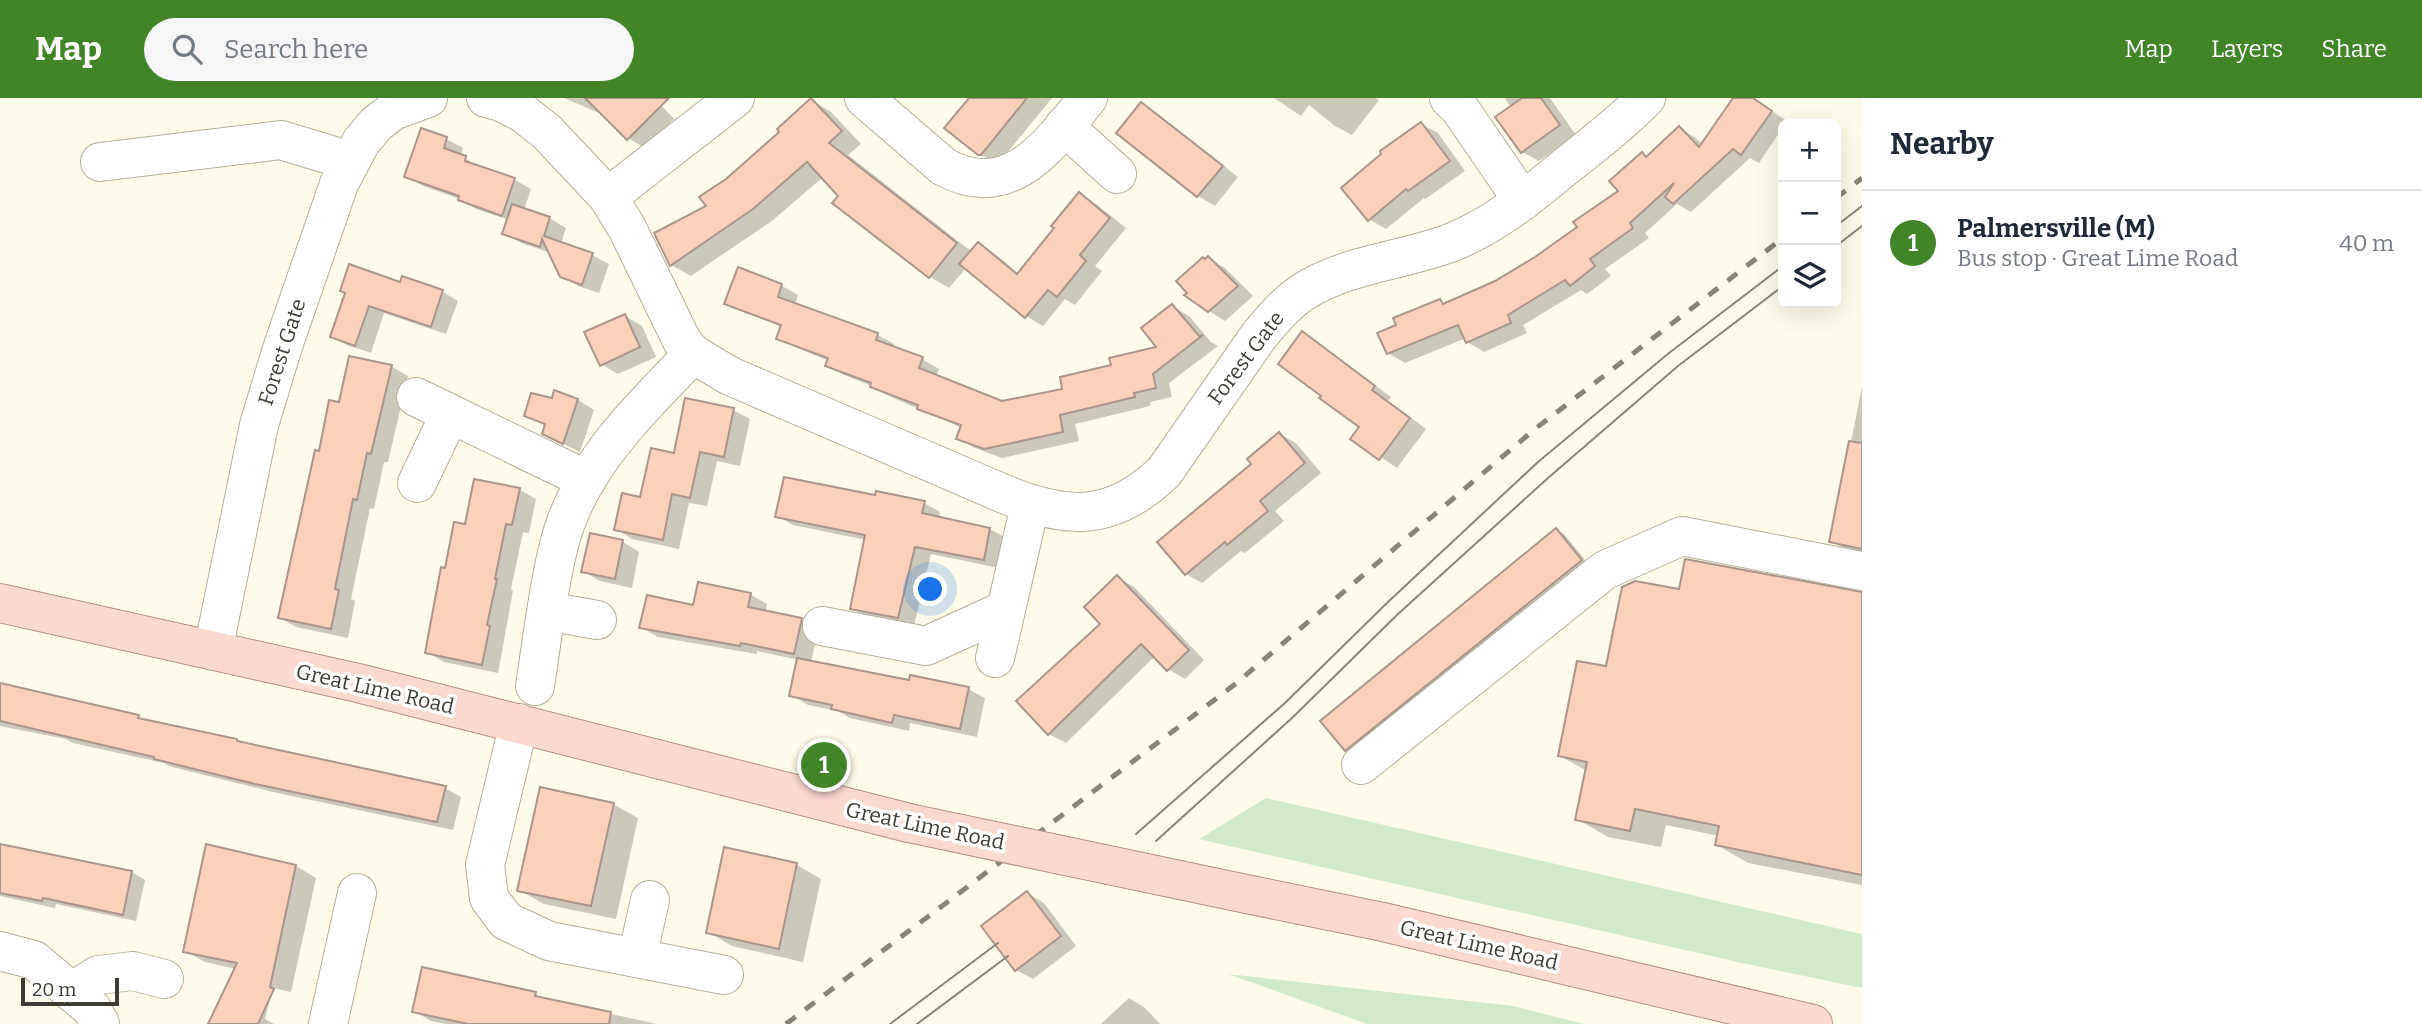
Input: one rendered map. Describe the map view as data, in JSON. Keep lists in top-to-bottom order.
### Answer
{
  "streets": {
    "main road": ["Great Lime Road"],
    "street": ["Forest Gate"]
  },
  "crossings": [
    ["Forest Gate", "Great Lime Road"]
  ],
  "scale_bar": "20 m",
  "page": {
    "header": "Map",
    "search": "Search here",
    "nav": ["Map", "Layers", "Share"],
    "heading": "Nearby",
    "map_buttons": ["+", "−"],
    "list": [
      {
        "mark": "1",
        "name": "Palmersville (M)",
        "note": "Bus stop · Great Lime Road",
        "value": "40 m"
      }
    ],
    "pins": "1",
    "scale": "20 m"
  }
}
